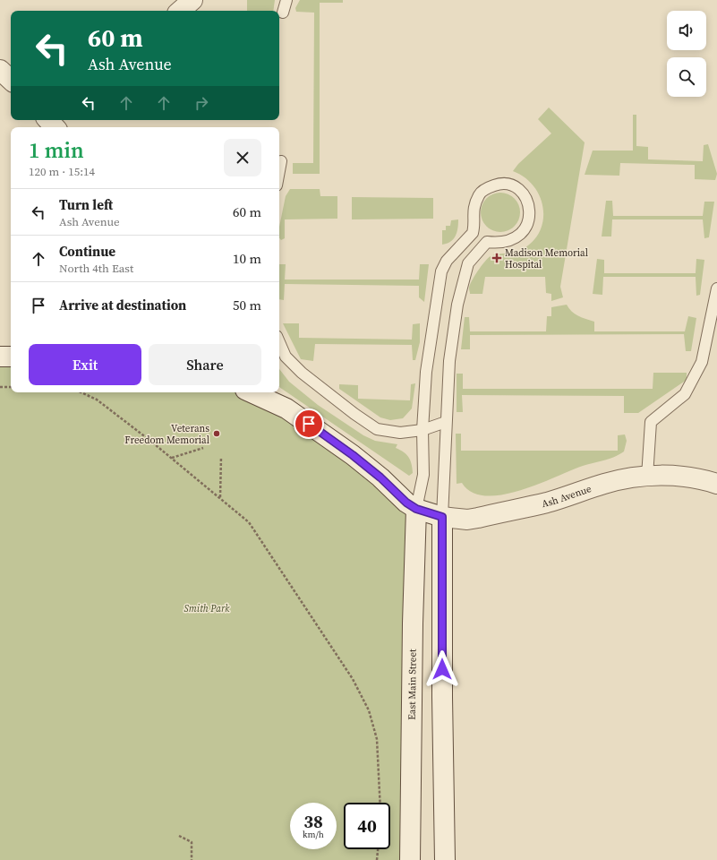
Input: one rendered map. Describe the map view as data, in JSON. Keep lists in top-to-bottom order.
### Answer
{
  "streets": {
    "street": ["Ash Avenue", "East Main Street"]
  },
  "crossings": [
    ["Ash Avenue", "East Main Street"]
  ],
  "parks": ["Smith Park"],
  "places": {
    "health": ["Madison Memorial Hospital"],
    "other": ["Veterans Freedom Memorial"]
  },
  "page": {
    "turn": ["60 m", "Ash Avenue"],
    "heading": ["1 min", "120 m · 15:14"],
    "list": [
      {
        "name": "Turn left",
        "note": "Ash Avenue",
        "value": "60 m"
      },
      {
        "name": "Continue",
        "note": "North 4th East",
        "value": "10 m"
      },
      {
        "name": "Arrive at destination",
        "value": "50 m"
      }
    ],
    "buttons": ["Exit", "Share"],
    "speed": "38 km/h",
    "limit": "40"
  }
}
